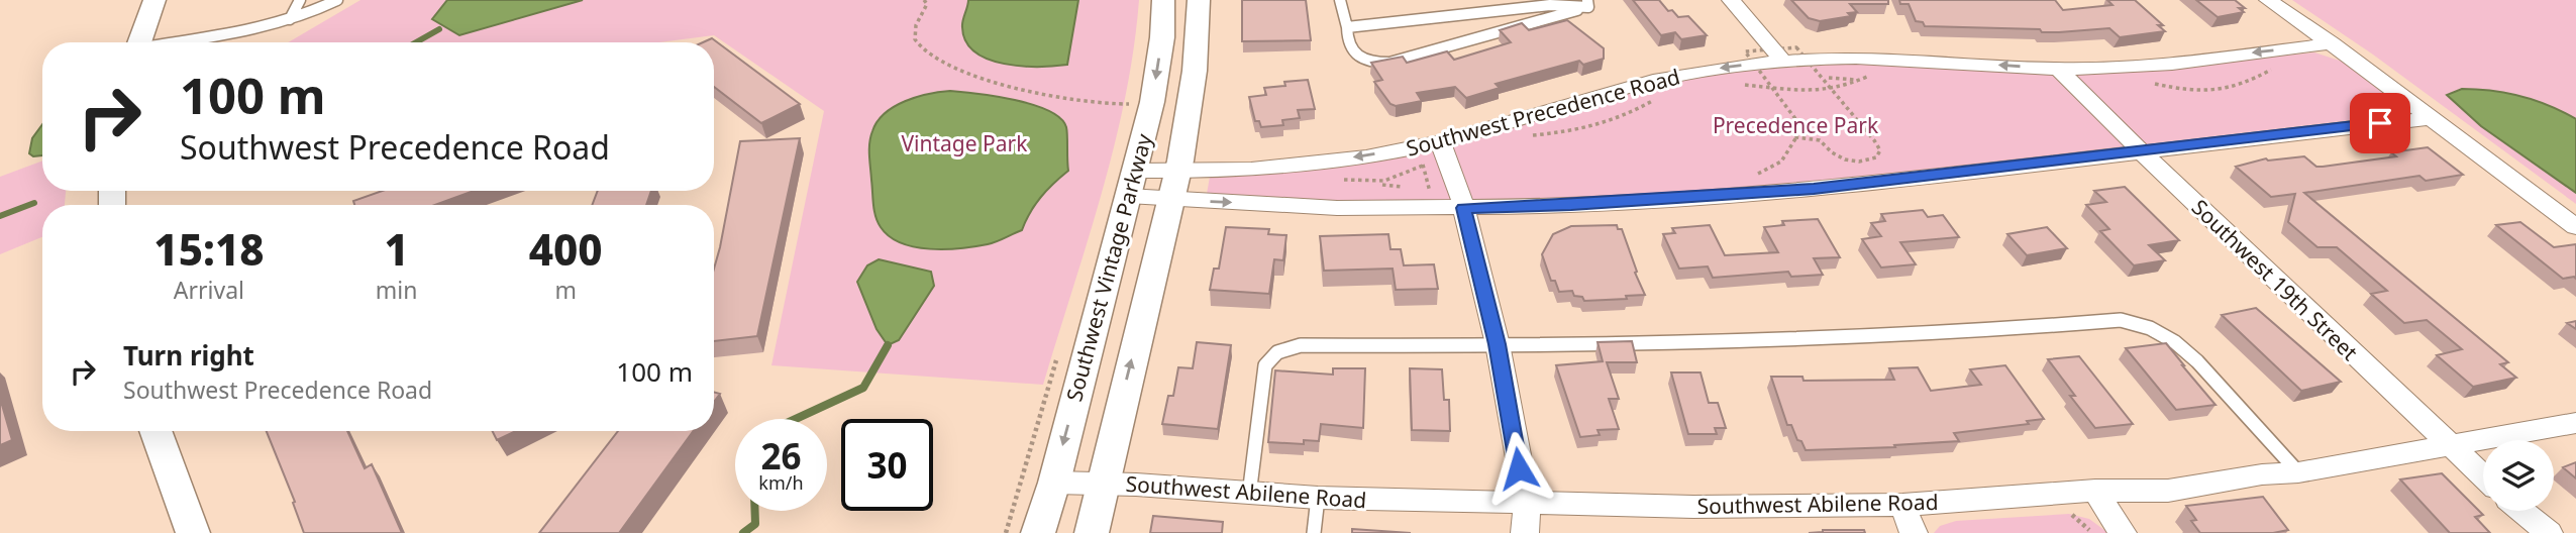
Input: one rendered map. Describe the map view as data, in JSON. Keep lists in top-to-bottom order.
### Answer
{
  "streets": {
    "street": [
      "Southwest Precedence Road",
      "Southwest Vintage Parkway",
      "Southwest 19th Street",
      "Southwest Abilene Road"
    ]
  },
  "crossings": [
    ["Southwest Precedence Road", "Southwest Vintage Parkway"],
    ["Southwest Precedence Road", "Southwest 19th Street"],
    ["Southwest Vintage Parkway", "Southwest Abilene Road"],
    ["Southwest 19th Street", "Southwest Abilene Road"]
  ],
  "parks": ["Precedence Park", "Vintage Park"],
  "page": {
    "turn": ["100 m", "Southwest Precedence Road"],
    "eta": [
      "15:18",
      "Arrival",
      "1",
      "min",
      "400",
      "m"
    ],
    "list": [
      {
        "name": "Turn right",
        "note": "Southwest Precedence Road",
        "value": "100 m"
      }
    ],
    "speed": "26 km/h",
    "limit": "30"
  }
}
